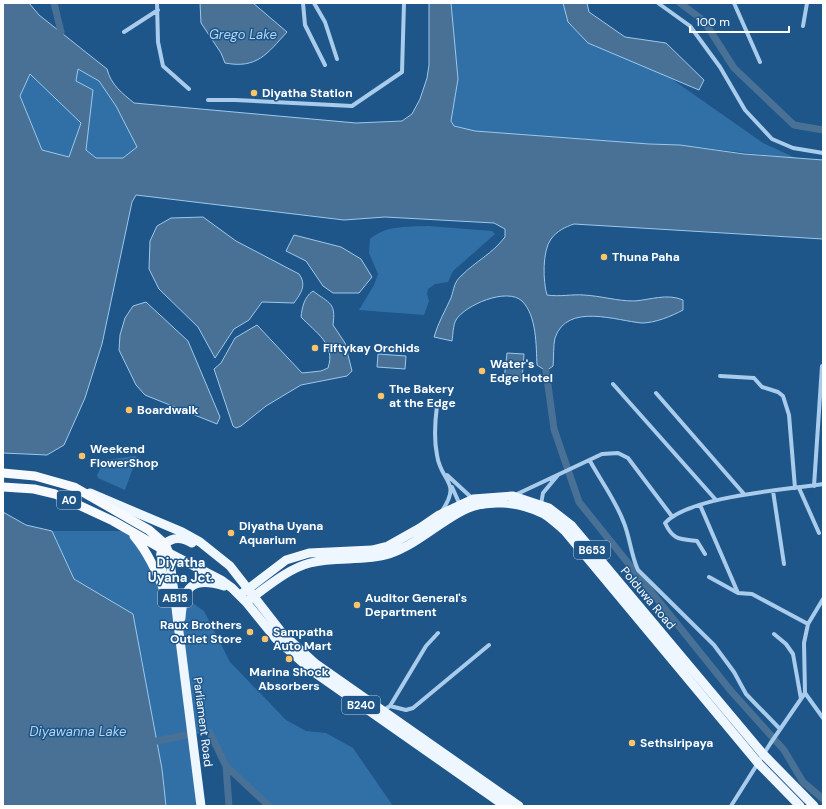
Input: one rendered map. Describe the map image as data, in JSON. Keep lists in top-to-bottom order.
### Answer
{
  "streets": {
    "highway": ["A0"],
    "main road": [
      "B653",
      "AB15",
      "Polduwa Road",
      "B240",
      "Parliament Road"
    ]
  },
  "crossings": [
    ["A0", "B240"],
    ["A0", "Parliament Road"],
    ["Polduwa Road", "B240"],
    ["B240", "Parliament Road"]
  ],
  "districts": ["Diyatha Uyana Jct."],
  "water": ["Grego Lake", "Diyawanna Lake"],
  "places": [
    "Diyatha Station",
    "Thuna Paha",
    "Fiftykay Orchids",
    "Water's Edge Hotel",
    "The Bakery at the Edge",
    "Boardwalk",
    "Weekend FlowerShop",
    "Diyatha Uyana Aquarium",
    "Auditor General's Department",
    "Raux Brothers Outlet Store",
    "Sampatha Auto Mart",
    "Marina Shock Absorbers",
    "Sethsiripaya"
  ],
  "scale_bar": "100 m"
}
